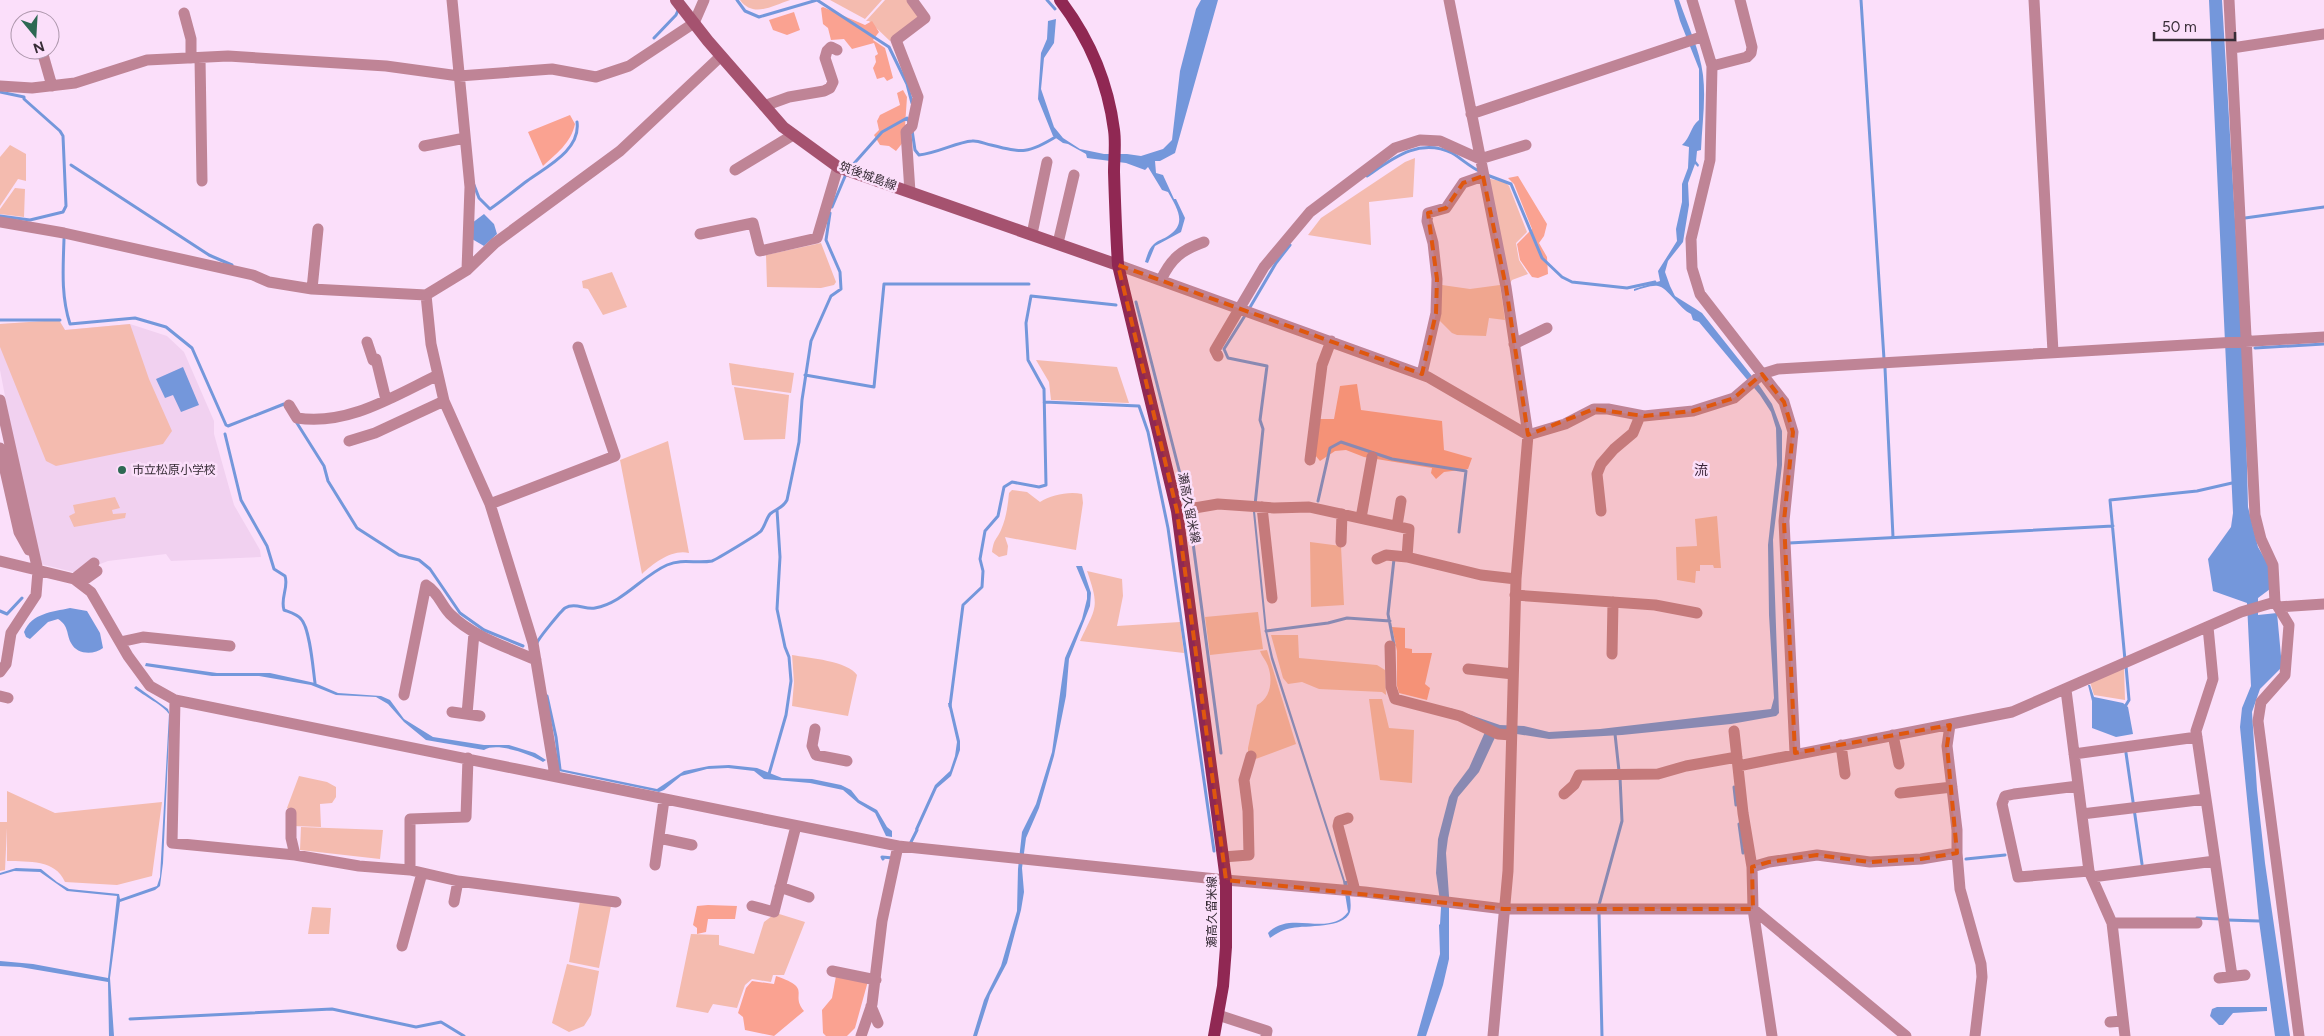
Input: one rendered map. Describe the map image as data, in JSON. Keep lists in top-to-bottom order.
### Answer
{
  "streets": {
    "main road": ["瀬高久留米線"],
    "street": ["筑後城島線"]
  },
  "crossings": [
    ["筑後城島線", "瀬高久留米線"]
  ],
  "districts": ["流"],
  "places": ["市立松原小学校"],
  "scale_bar": "50 m",
  "north": "bottom"
}
